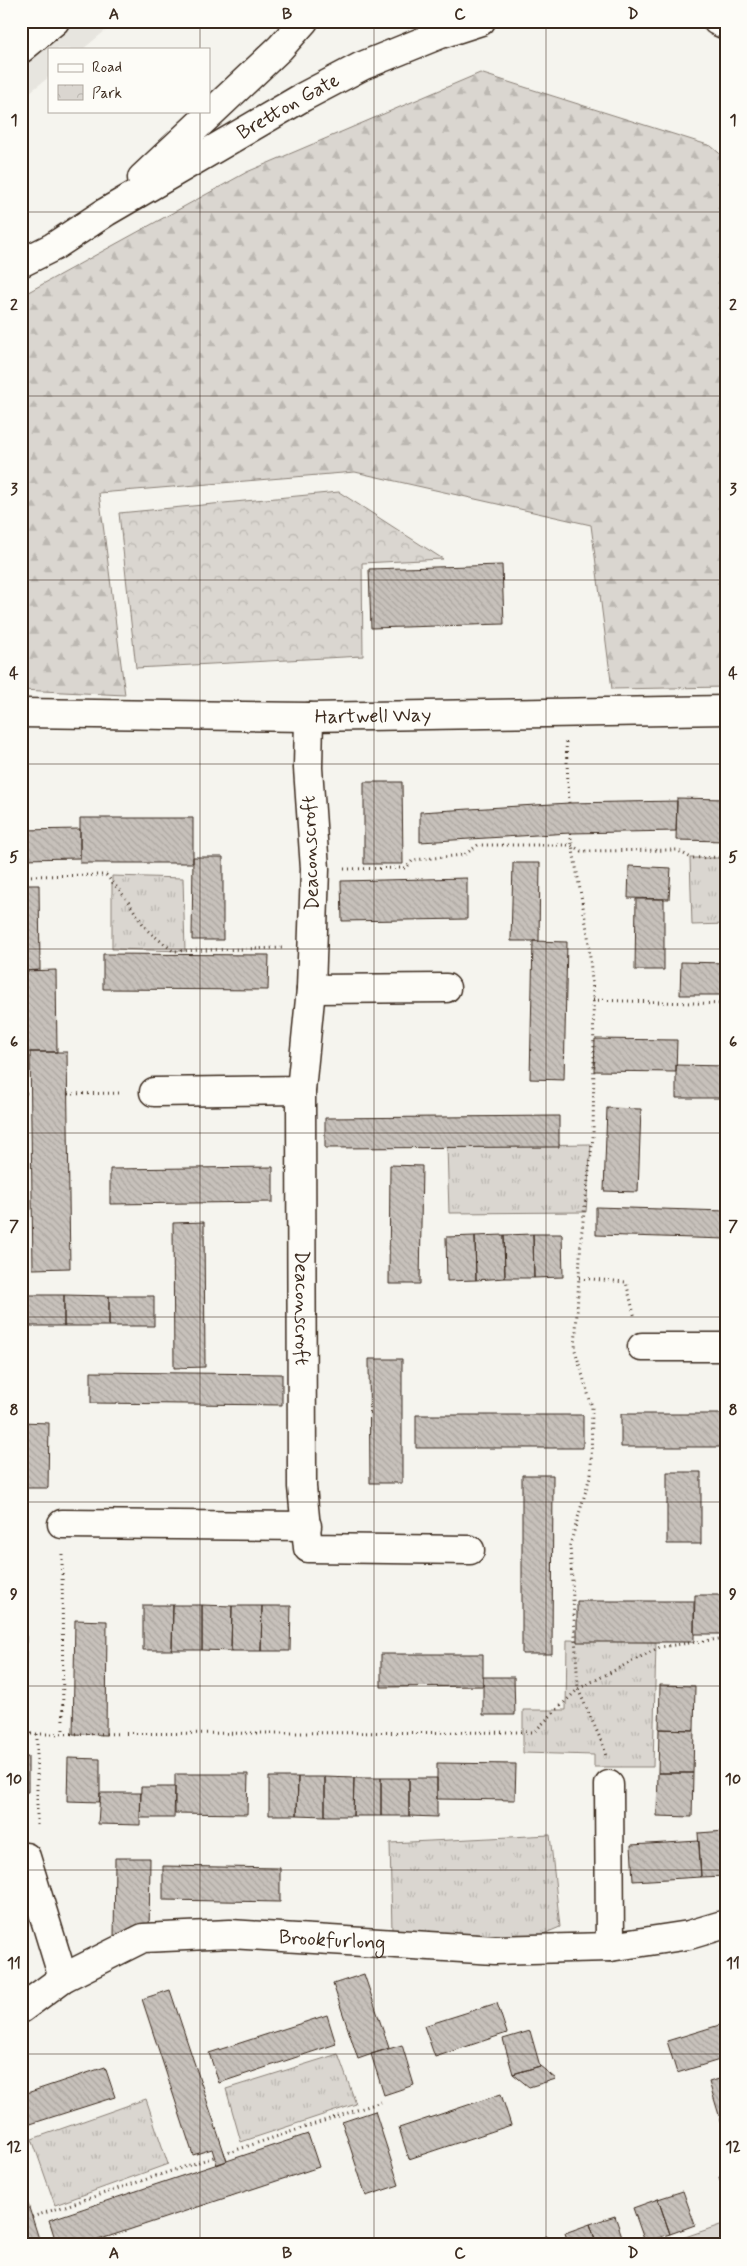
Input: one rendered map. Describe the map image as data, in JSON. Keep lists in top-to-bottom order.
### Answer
{
  "streets": {
    "main road": [
      "Bretton Gate",
      "Hartwell Way",
      "Deaconscroft",
      "Brookfurlong"
    ]
  },
  "crossings": [
    ["Hartwell Way", "Deaconscroft"]
  ],
  "legend": ["Road", "Park"],
  "grid": {
    "columns": [
      "A",
      "B",
      "C",
      "D"
    ],
    "rows": [
      "1",
      "2",
      "3",
      "4",
      "5",
      "6",
      "7",
      "8",
      "9",
      "10",
      "11",
      "12"
    ]
  }
}
